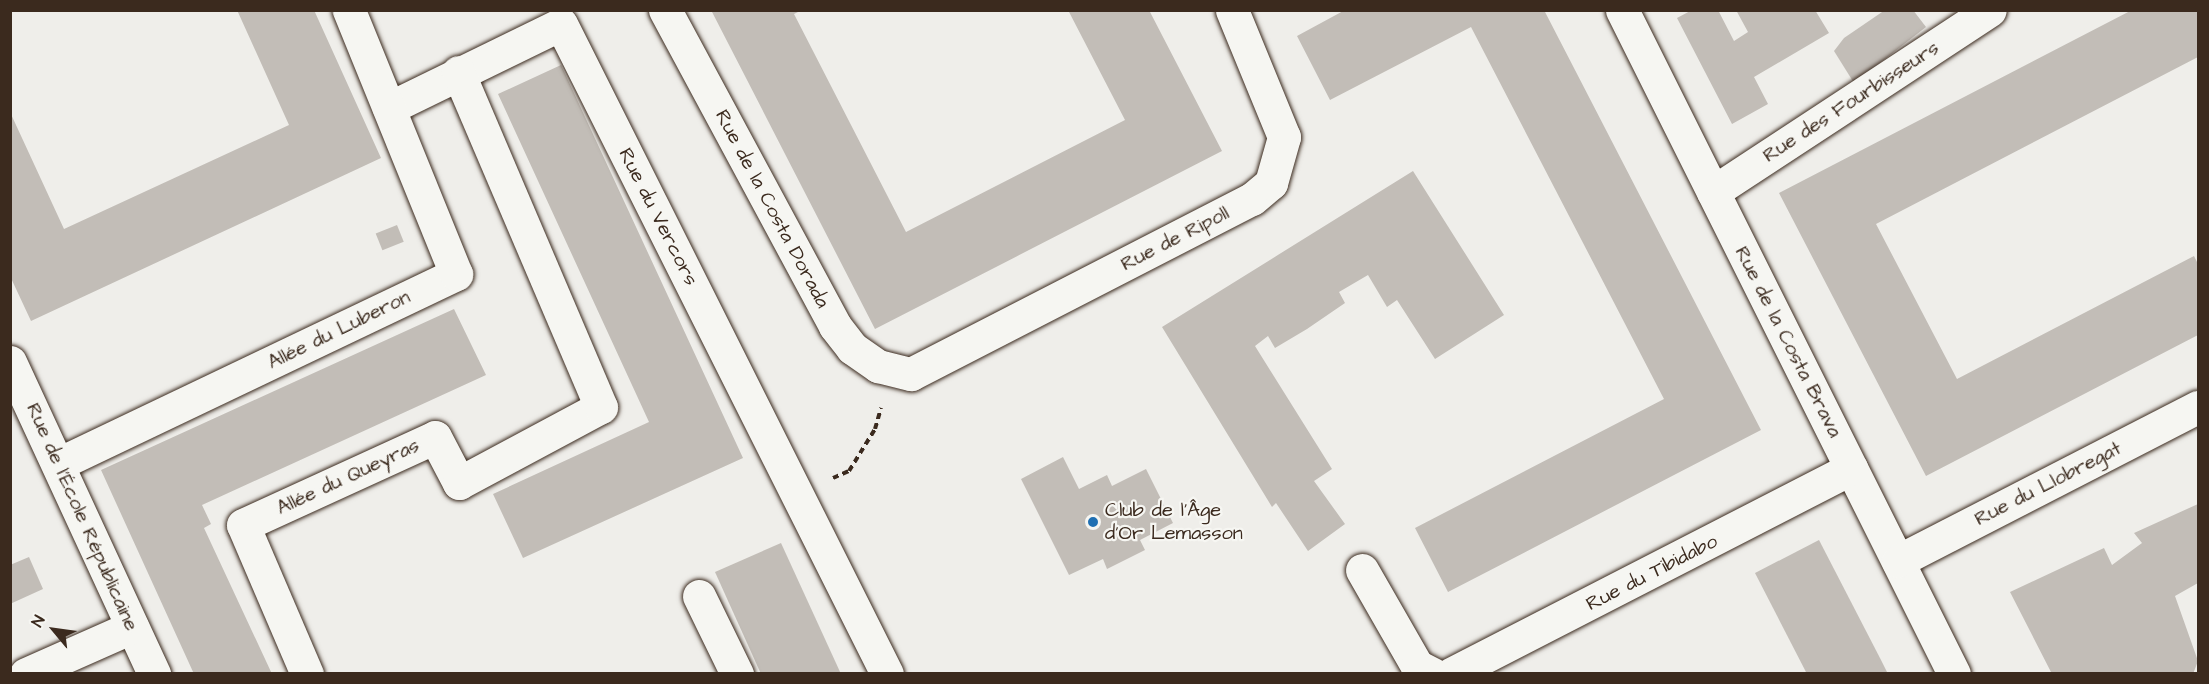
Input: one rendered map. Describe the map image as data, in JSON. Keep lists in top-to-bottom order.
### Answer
{
  "streets": {
    "street": [
      "Rue des Fourbisseurs",
      "Rue de la Costa Dorada",
      "Rue du Vercors",
      "Rue de Ripoll",
      "Allée du Luberon",
      "Rue de la Costa Brava",
      "Allée du Queyras",
      "Rue du Llobregat",
      "Rue de l'École Républicaine",
      "Rue du Tibidabo"
    ]
  },
  "crossings": [
    ["Rue des Fourbisseurs", "Rue de la Costa Brava"],
    ["Rue de la Costa Dorada", "Rue de Ripoll"],
    ["Rue du Vercors", "Allée du Luberon"],
    ["Rue du Vercors", "Allée du Queyras"],
    ["Allée du Luberon", "Rue de l'École Républicaine"],
    ["Rue de la Costa Brava", "Rue du Llobregat"],
    ["Rue de la Costa Brava", "Rue du Tibidabo"]
  ],
  "places": ["Club de l'Âge d'Or Lemasson"],
  "north": "top left"
}
